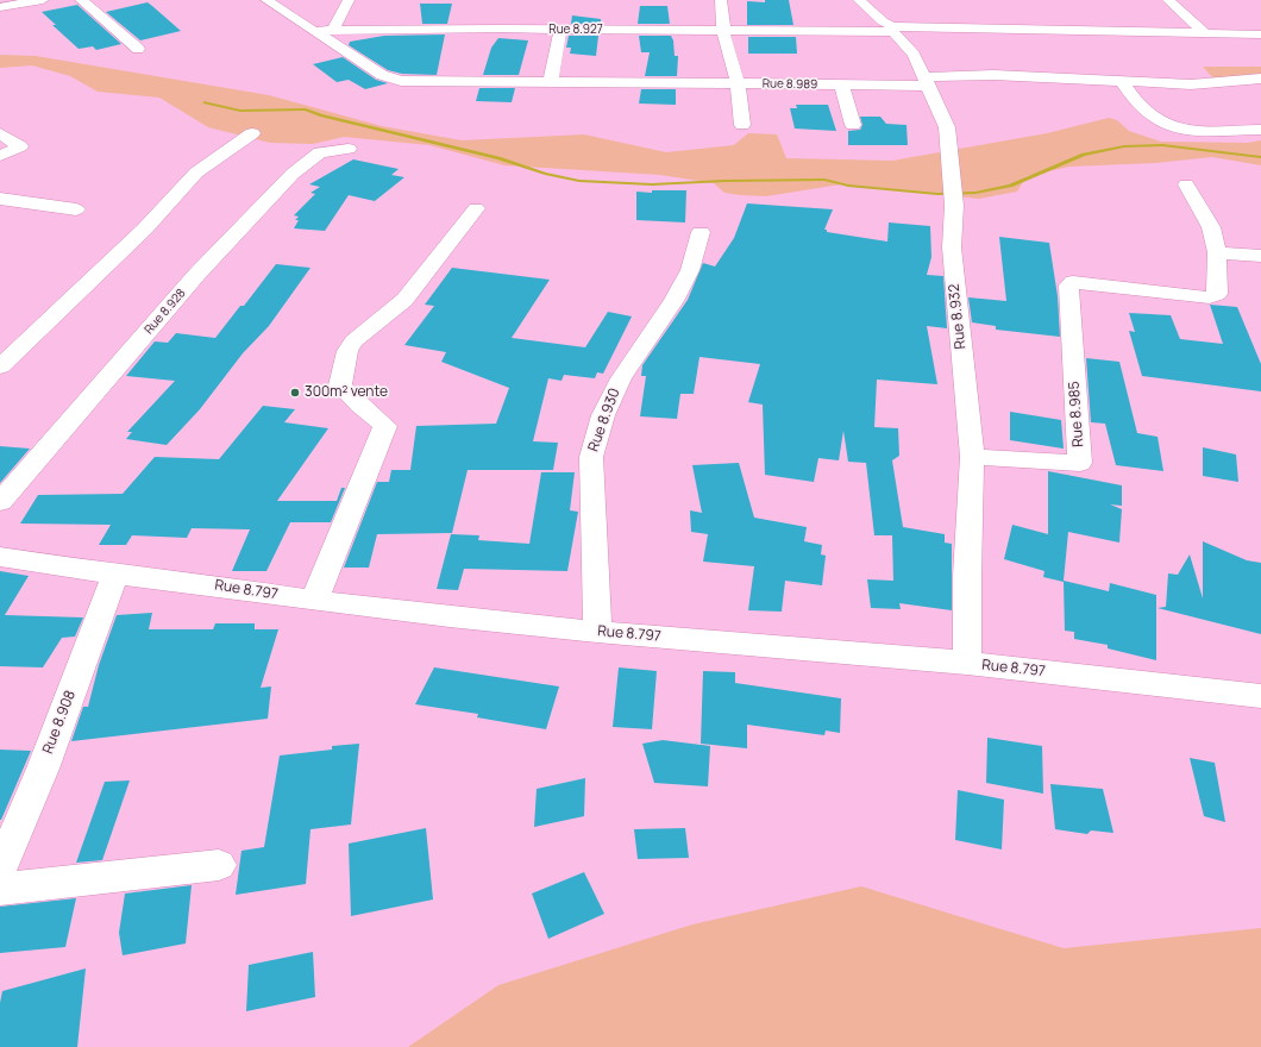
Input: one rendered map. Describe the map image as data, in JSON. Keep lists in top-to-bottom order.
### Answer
{
  "streets": {
    "street": [
      "Rue 8.927",
      "Rue 8.989",
      "Rue 8.928",
      "Rue 8.932",
      "Rue 8.985",
      "Rue 8.930",
      "Rue 8.797",
      "Rue 8.908"
    ]
  },
  "crossings": [
    ["Rue 8.927", "Rue 8.989"],
    ["Rue 8.927", "Rue 8.932"],
    ["Rue 8.989", "Rue 8.932"],
    ["Rue 8.932", "Rue 8.985"],
    ["Rue 8.932", "Rue 8.797"],
    ["Rue 8.930", "Rue 8.797"],
    ["Rue 8.797", "Rue 8.908"]
  ],
  "places": ["300m² vente"]
}
